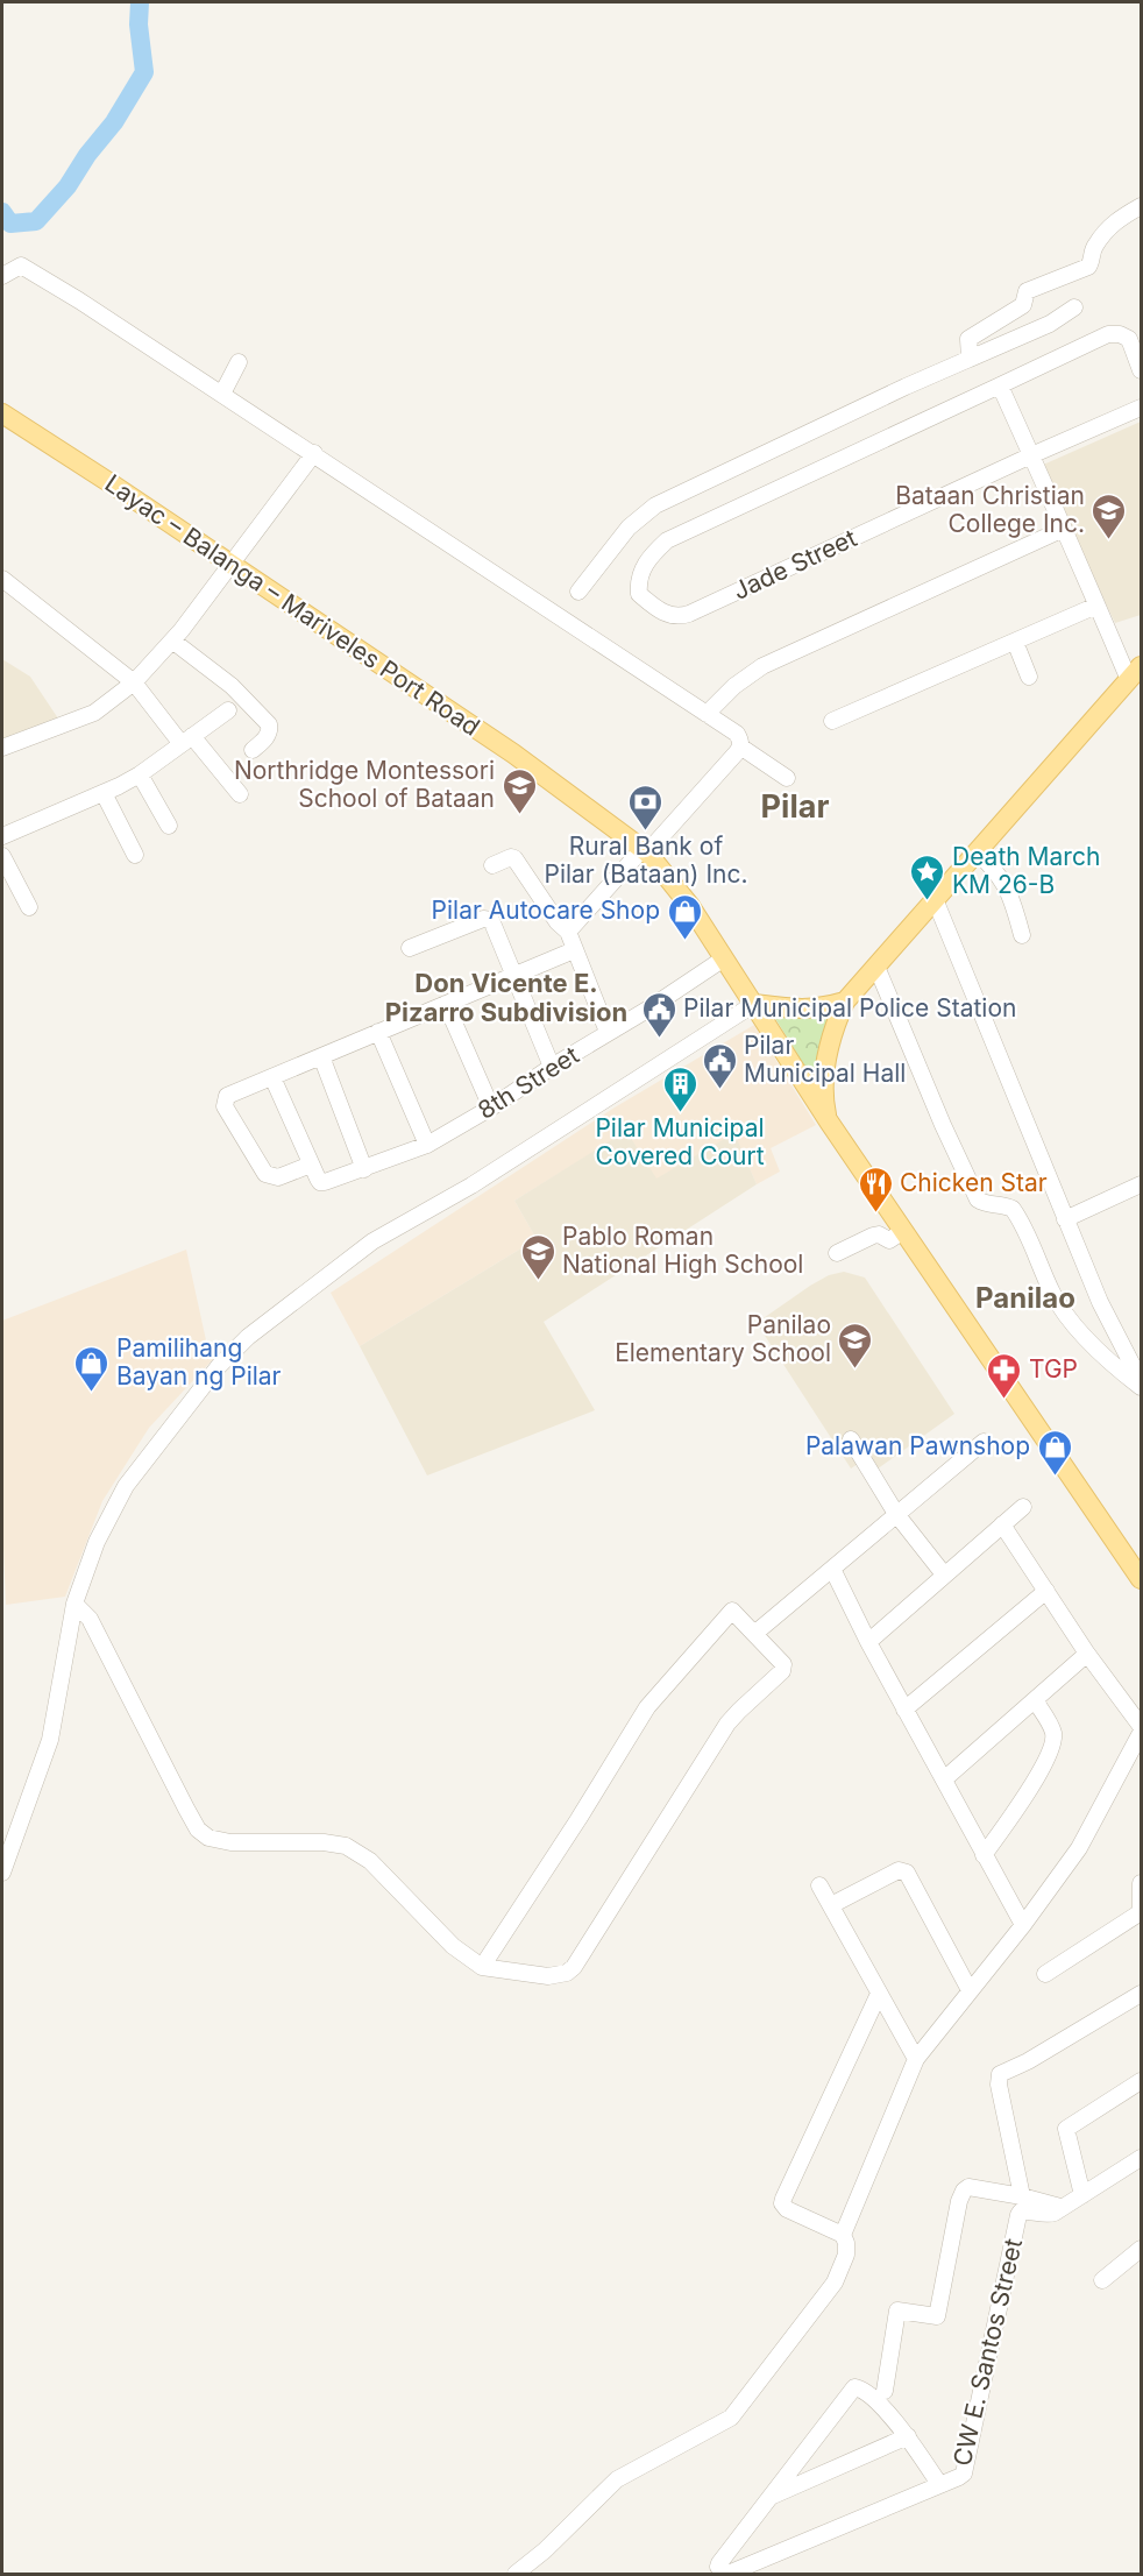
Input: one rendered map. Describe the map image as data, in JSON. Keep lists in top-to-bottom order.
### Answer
{
  "streets": {
    "main road": ["Layac – Balanga – Mariveles Port Road"],
    "street": ["Jade Street", "8th Street", "CW E. Santos Street"]
  },
  "crossings": [
    ["Layac – Balanga – Mariveles Port Road", "8th Street"]
  ],
  "districts": ["Pilar", "Don Vicente E. Pizarro Subdivision", "Panilao"],
  "places": {
    "school or university": [
      "Bataan Christian College Inc.",
      "Northridge Montessori School of Bataan",
      "Pablo Roman National High School",
      "Panilao Elementary School"
    ],
    "bank": ["Rural Bank of Pilar (Bataan) Inc."],
    "place": ["Death March KM 26-B"],
    "shop": ["Pilar Autocare Shop", "Pamilihang Bayan ng Pilar", "Palawan Pawnshop"],
    "public building": ["Pilar Municipal Police Station", "Pilar Municipal Hall"],
    "building": ["Pilar Municipal Covered Court"],
    "restaurant": ["Chicken Star"],
    "pharmacy": ["TGP"]
  }
}
